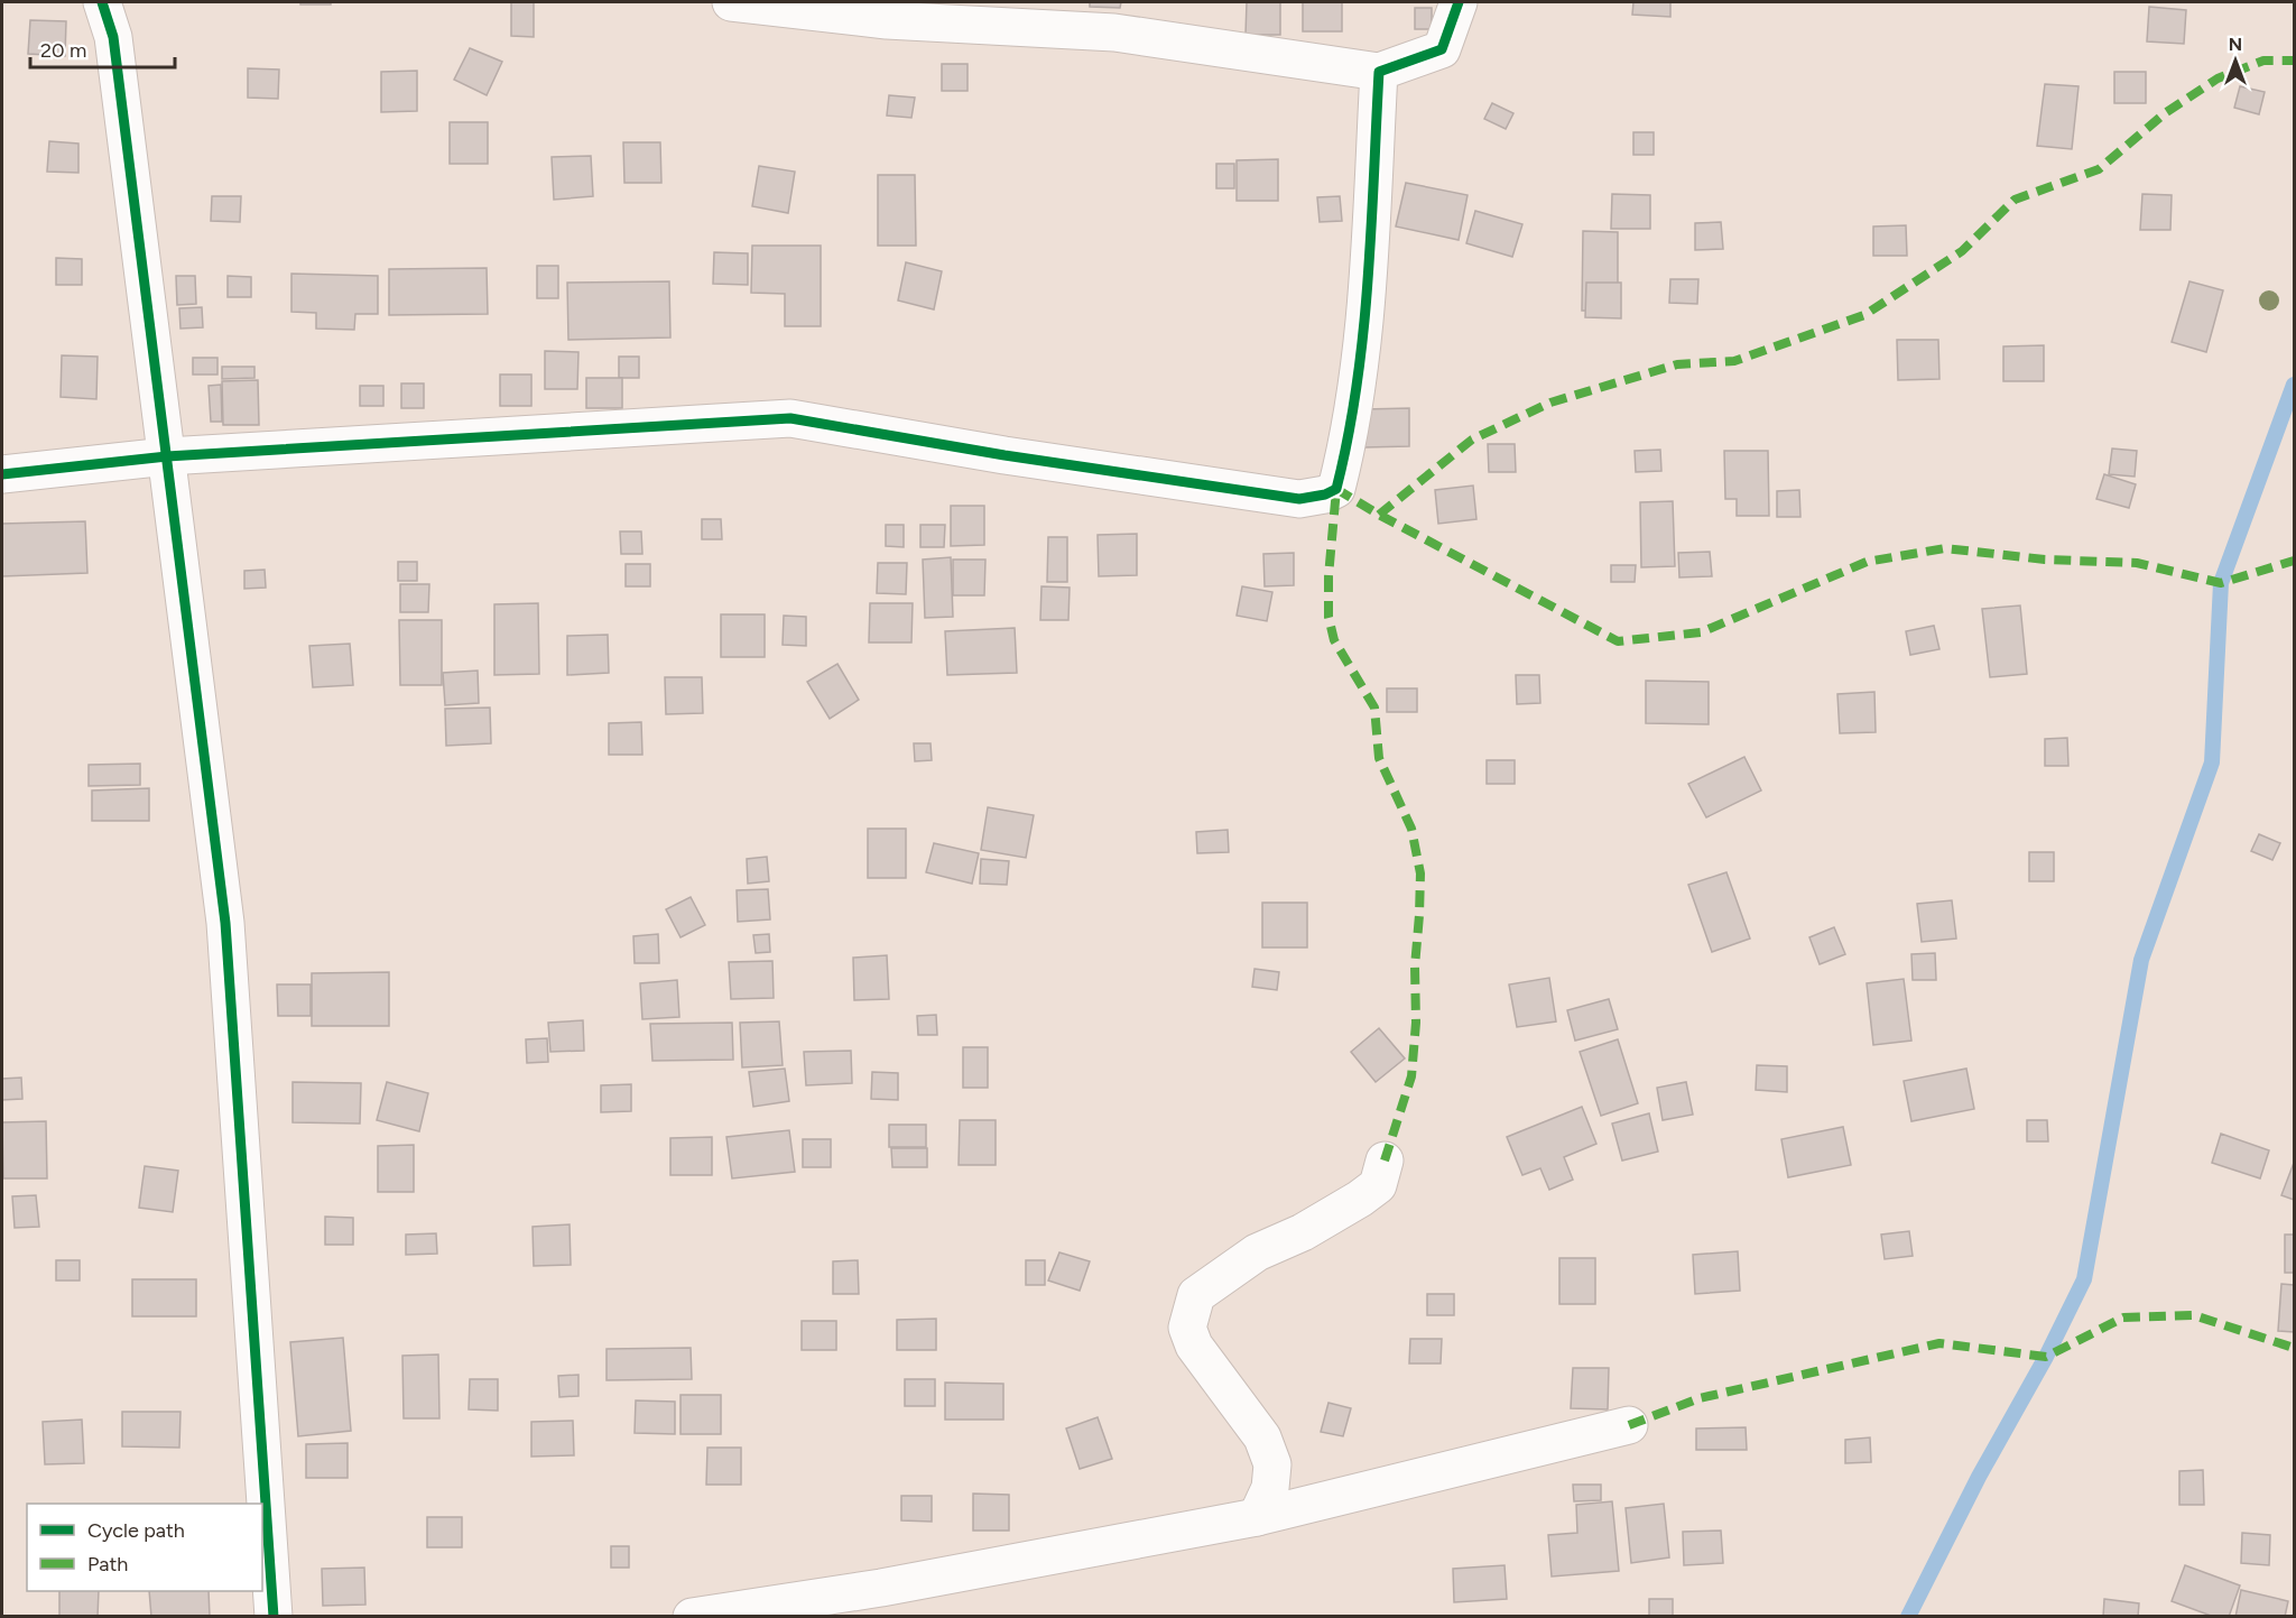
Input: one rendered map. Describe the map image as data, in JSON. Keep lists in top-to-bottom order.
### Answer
{
  "legend": ["Cycle path", "Path"],
  "scale_bar": "20 m",
  "north": "top"
}
